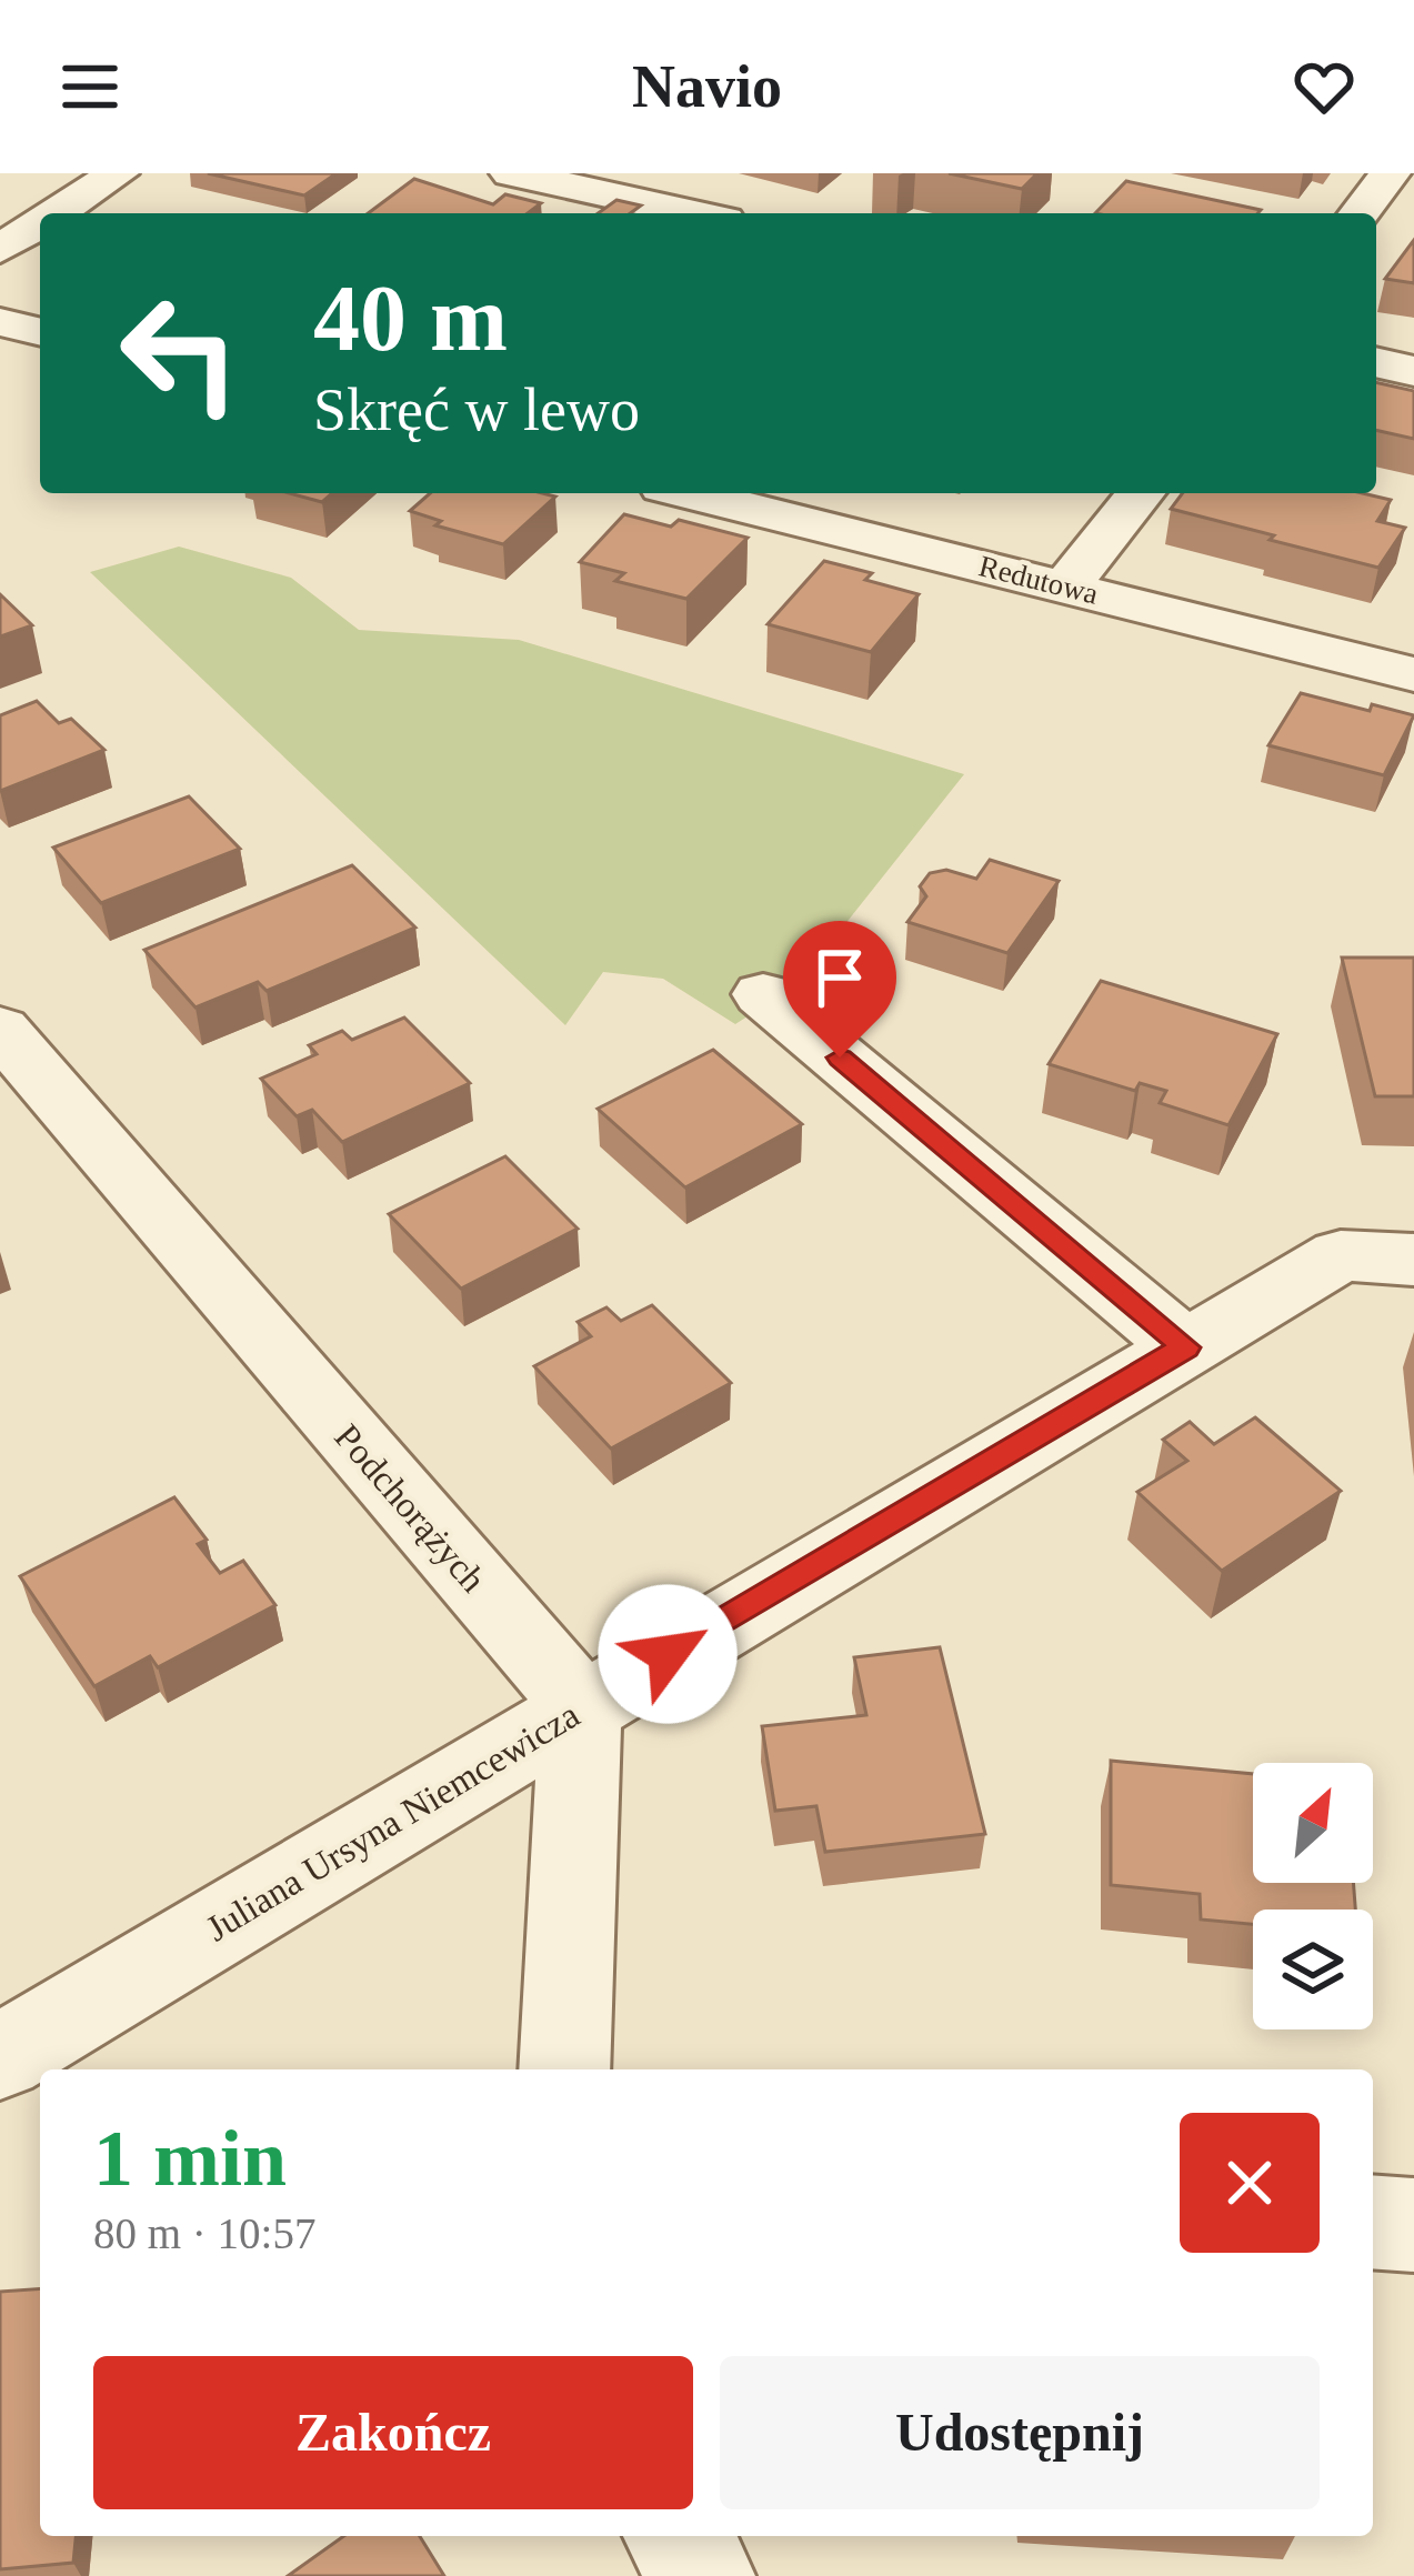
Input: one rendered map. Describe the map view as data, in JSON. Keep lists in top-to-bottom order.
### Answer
{
  "streets": {
    "street": ["Redutowa", "Podchorążych", "Juliana Ursyna Niemcewicza"]
  },
  "crossings": [
    ["Podchorążych", "Juliana Ursyna Niemcewicza"]
  ],
  "north": "top right",
  "page": {
    "header": "Navio",
    "turn": ["40 m", "Skręć w lewo"],
    "heading": ["1 min", "80 m · 10:57"],
    "buttons": ["Zakończ", "Udostępnij"]
  }
}
